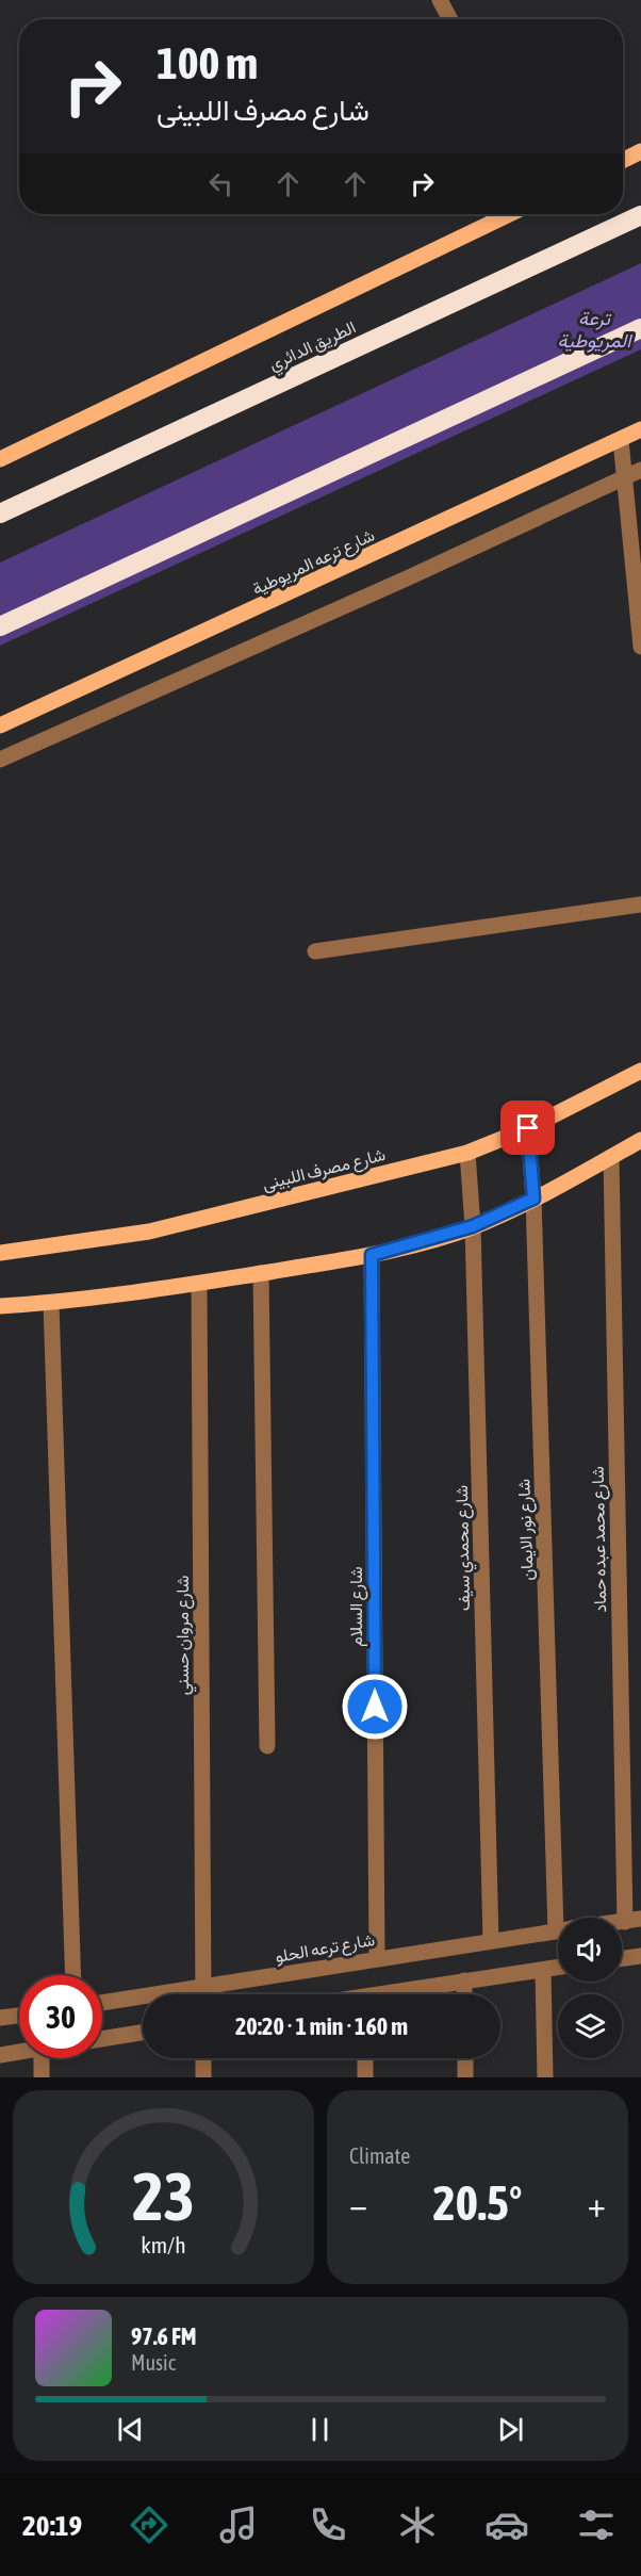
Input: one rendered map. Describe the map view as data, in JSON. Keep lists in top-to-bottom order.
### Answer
{
  "streets": {
    "highway": ["الطريق الدائري"],
    "main road": ["شارع ترعه المريوطية", "شارع مصرف اللبينى"],
    "street": [
      "شارع نور الايمان",
      "شارع محمد عبده حماد",
      "شارع محمدي سيف",
      "شارع السلام",
      "شارع مروان حسني",
      "شارع ترعه الحلو"
    ]
  },
  "crossings": [
    ["شارع مصرف اللبينى", "شارع نور الايمان"],
    ["شارع مصرف اللبينى", "شارع محمدي سيف"],
    ["شارع محمدي سيف", "شارع ترعه الحلو"],
    ["شارع السلام", "شارع ترعه الحلو"],
    ["شارع مروان حسني", "شارع ترعه الحلو"]
  ],
  "water": ["ترعة المريوطية"],
  "page": {
    "turn": ["100 m", "شارع مصرف اللبينى"],
    "limit": "30",
    "trip": "20:20 · 1 min · 160 m",
    "tile": "Climate",
    "heat": ["−", "20.5°", "+"],
    "song": ["97.6 FM", "Music"],
    "tabs": "20:19",
    "gauge": ["23", "km/h"]
  }
}
